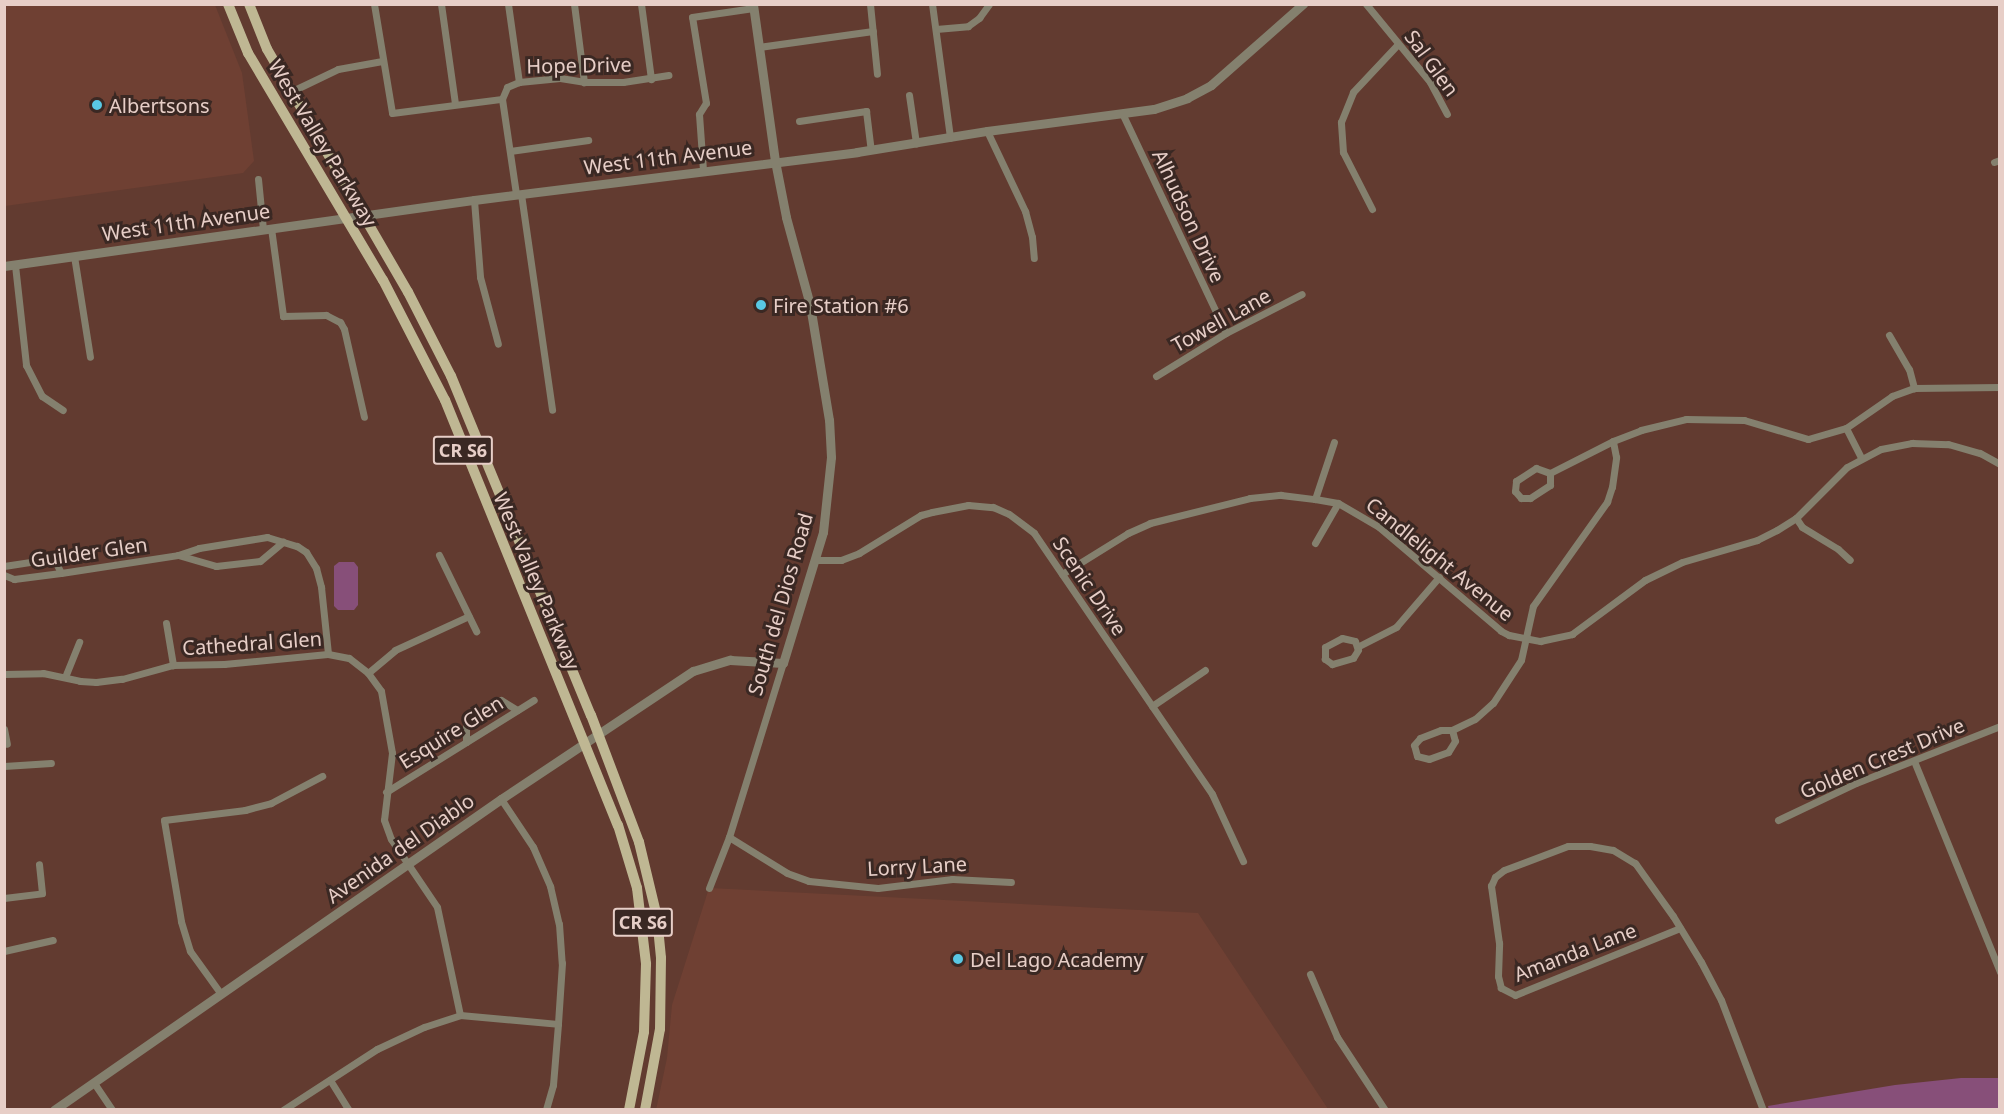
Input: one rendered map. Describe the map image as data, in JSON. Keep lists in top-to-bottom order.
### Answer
{
  "streets": {
    "main road": ["West Valley Parkway", "CR S6"],
    "street": [
      "Sal Glen",
      "Hope Drive",
      "West 11th Avenue",
      "Alhudson Drive",
      "Towell Lane",
      "Guilder Glen",
      "Candlelight Avenue",
      "Scenic Drive",
      "South del Dios Road",
      "Cathedral Glen",
      "Esquire Glen",
      "Golden Crest Drive",
      "Avenida del Diablo",
      "Lorry Lane",
      "Amanda Lane"
    ]
  },
  "crossings": [
    ["West Valley Parkway", "West 11th Avenue"],
    ["West Valley Parkway", "Avenida del Diablo"],
    ["West 11th Avenue", "Alhudson Drive"],
    ["West 11th Avenue", "South del Dios Road"],
    ["Alhudson Drive", "Towell Lane"],
    ["Guilder Glen", "Cathedral Glen"],
    ["Candlelight Avenue", "Scenic Drive"],
    ["Scenic Drive", "South del Dios Road"],
    ["South del Dios Road", "Avenida del Diablo"],
    ["South del Dios Road", "Lorry Lane"],
    ["Cathedral Glen", "Esquire Glen"],
    ["Cathedral Glen", "Avenida del Diablo"]
  ],
  "places": ["Albertsons", "Fire Station #6", "Del Lago Academy"]
}
